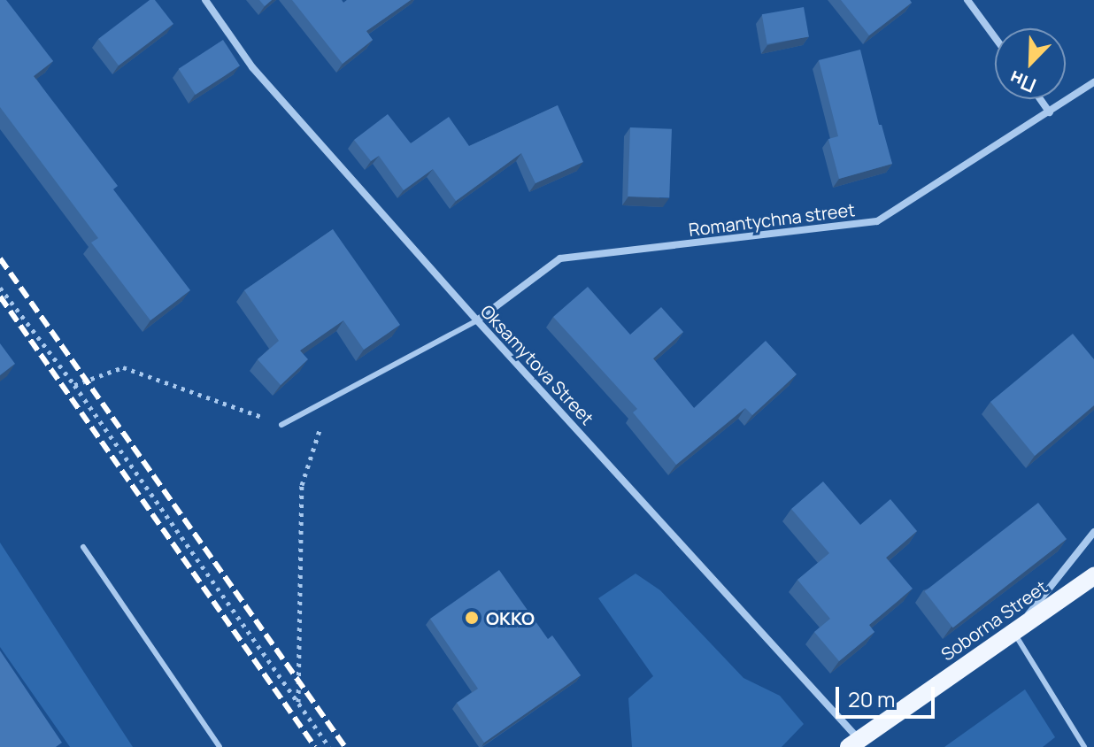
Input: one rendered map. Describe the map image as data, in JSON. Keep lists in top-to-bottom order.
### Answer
{
  "streets": {
    "main road": ["Soborna Street"],
    "street": ["Romantychna street", "Oksamytova Street"]
  },
  "crossings": [
    ["Romantychna street", "Oksamytova Street"],
    ["Oksamytova Street", "Soborna Street"]
  ],
  "places": ["OKKO"],
  "scale_bar": "20 m",
  "north": "bottom left"
}
